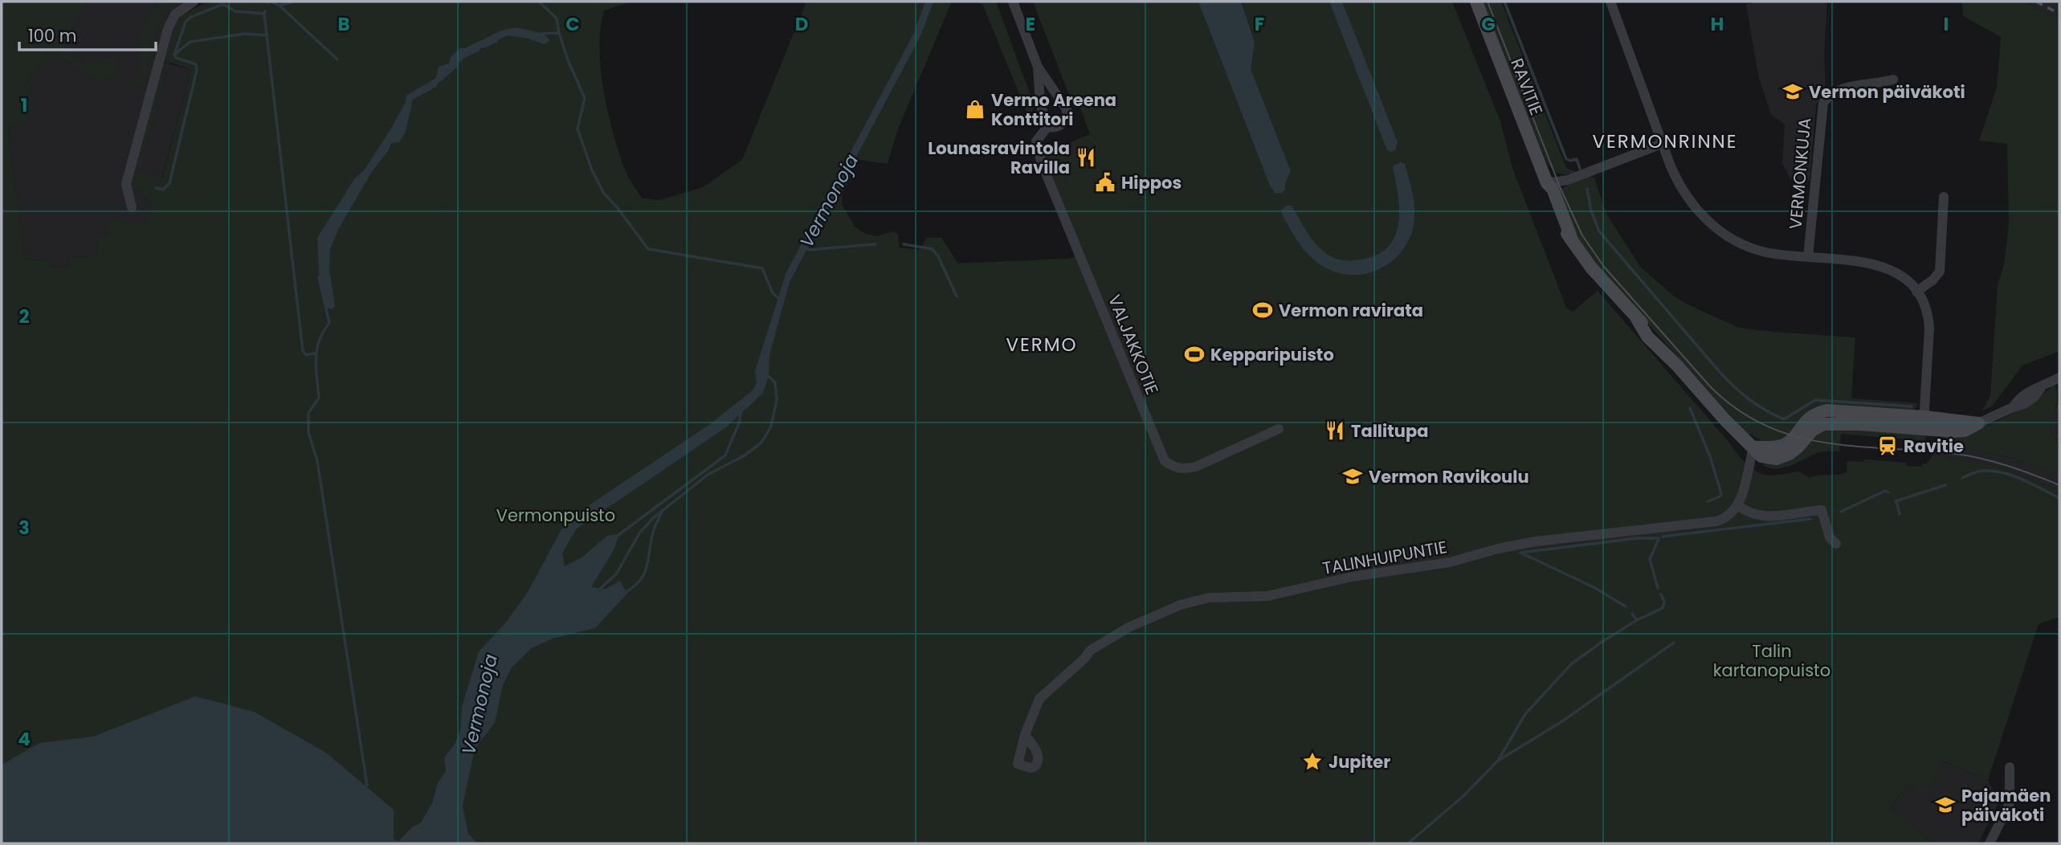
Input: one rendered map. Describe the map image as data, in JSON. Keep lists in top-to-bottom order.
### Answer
{
  "streets": {
    "street": [
      "RAVITIE",
      "VERMONKUJA",
      "VALJAKKOTIE",
      "TALINHUIPUNTIE"
    ]
  },
  "districts": ["VERMONRINNE", "VERMO"],
  "water": ["Vermonoja"],
  "parks": ["Vermonpuisto", "Talin kartanopuisto"],
  "places": {
    "school or university": ["Vermon päiväkoti", "Vermon Ravikoulu", "Pajamäen päiväkoti"],
    "shop": ["Vermo Areena Konttitori"],
    "restaurant": ["Lounasravintola Ravilla", "Tallitupa"],
    "public building": ["Hippos"],
    "sports": ["Vermon ravirata", "Kepparipuisto"],
    "station": ["Ravitie"],
    "place": ["Jupiter"]
  },
  "scale_bar": "100 m",
  "grid": {
    "columns": [
      "B",
      "C",
      "D",
      "E",
      "F",
      "G",
      "H",
      "I"
    ],
    "rows": [
      "1",
      "2",
      "3",
      "4"
    ]
  }
}
